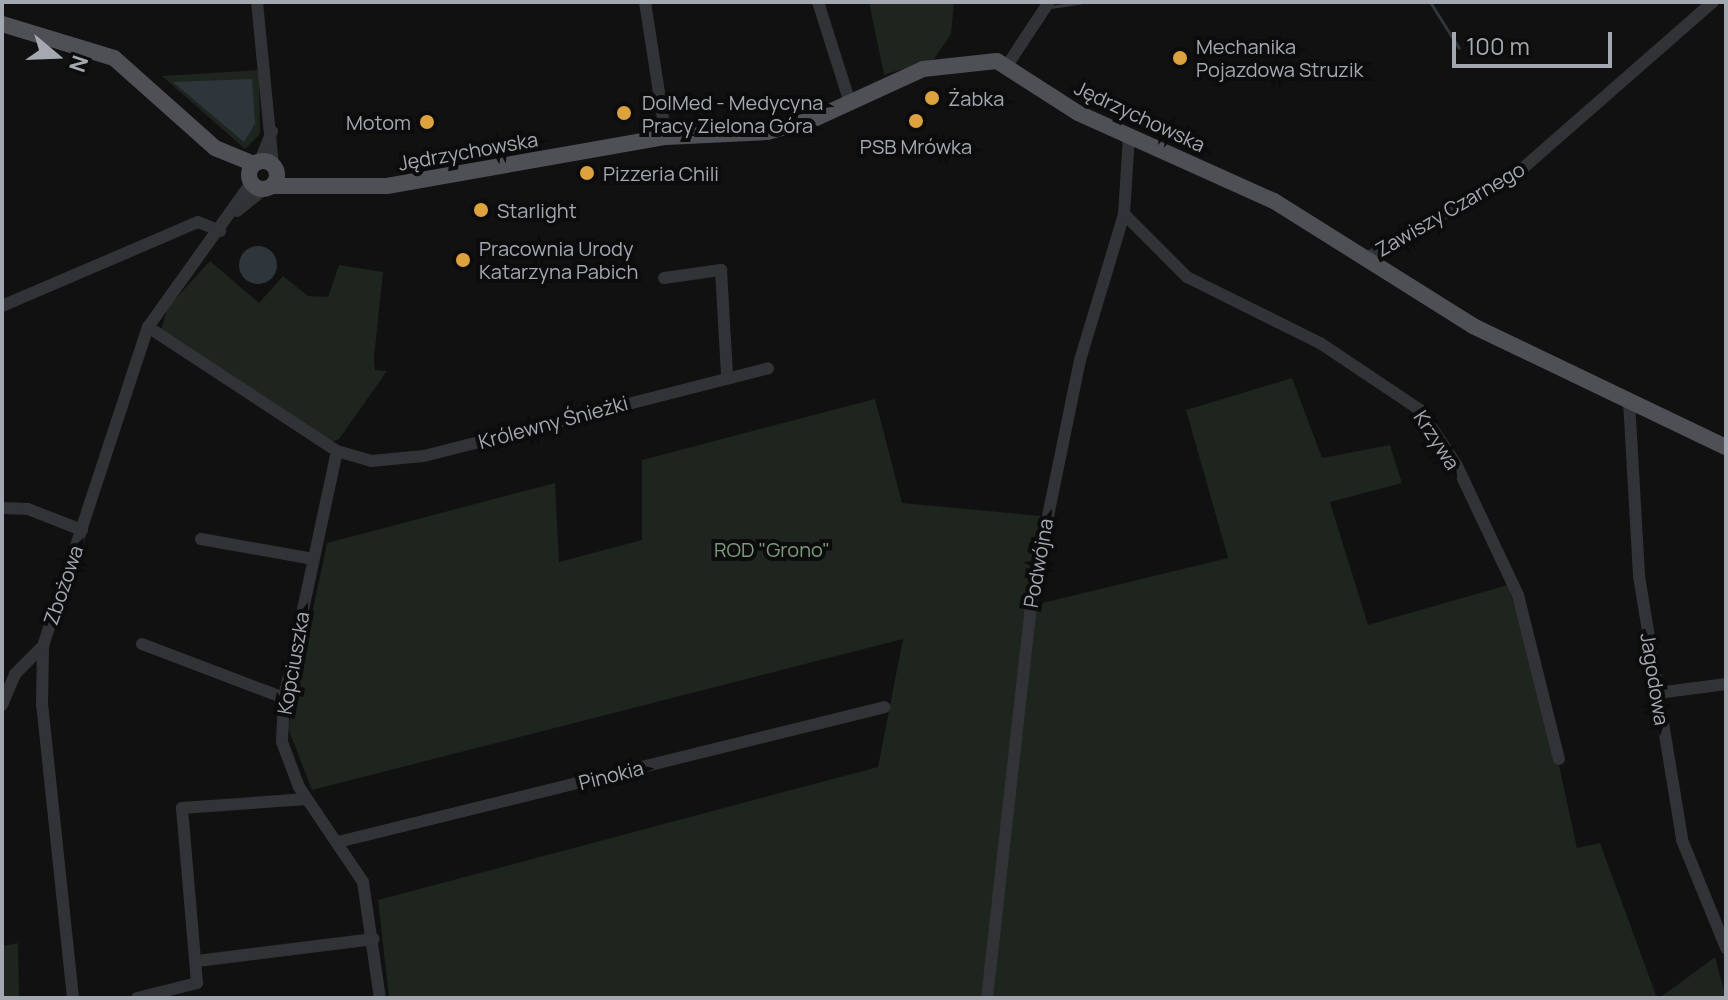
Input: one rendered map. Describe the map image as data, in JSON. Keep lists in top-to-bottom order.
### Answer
{
  "streets": {
    "main road": ["Jędrzychowska"],
    "street": [
      "Zawiszy Czarnego",
      "Królewny Śnieżki",
      "Krzywa",
      "Podwójna",
      "Zbożowa",
      "Kopciuszka",
      "Jagodowa",
      "Pinokia"
    ]
  },
  "crossings": [
    ["Jędrzychowska", "Zawiszy Czarnego"],
    ["Jędrzychowska", "Podwójna"],
    ["Jędrzychowska", "Zbożowa"],
    ["Jędrzychowska", "Jagodowa"],
    ["Królewny Śnieżki", "Zbożowa"],
    ["Królewny Śnieżki", "Kopciuszka"],
    ["Krzywa", "Podwójna"],
    ["Kopciuszka", "Pinokia"]
  ],
  "parks": ["ROD \"Grono\""],
  "places": [
    "Mechanika Pojazdowa Struzik",
    "Żabka",
    "DolMed - Medycyna Pracy Zielona Góra",
    "PSB Mrówka",
    "Motom",
    "Pizzeria Chili",
    "Starlight",
    "Pracownia Urody Katarzyna Pabich"
  ],
  "scale_bar": "100 m",
  "north": "right"
}
